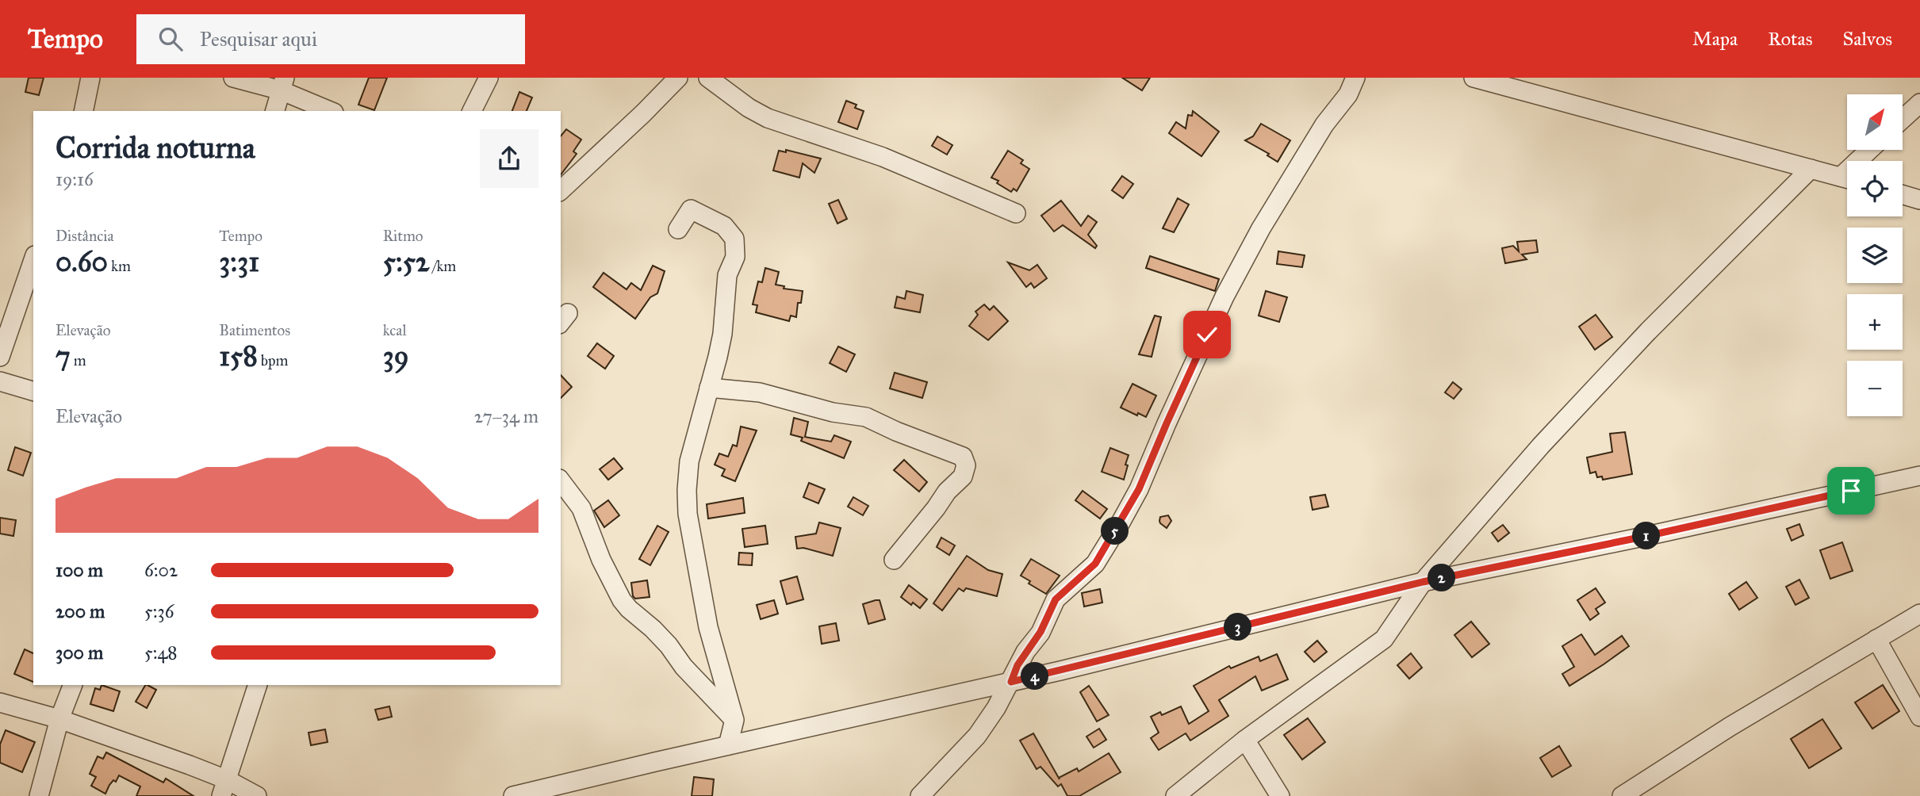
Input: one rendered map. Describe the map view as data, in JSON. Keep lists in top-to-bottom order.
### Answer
{
  "north": "top right",
  "page": {
    "header": "Tempo",
    "search": "Pesquisar aqui",
    "nav": ["Mapa", "Rotas", "Salvos"],
    "map_buttons": ["+", "−"],
    "heading": ["Corrida noturna", "19:16"],
    "stats": [
      ["Distância", "0.60 km"],
      ["Tempo", "3:31"],
      ["Ritmo", "5:52 /km"],
      ["Elevação", "7 m"],
      ["Batimentos", "158 bpm"],
      ["kcal", "39"]
    ],
    "chart": ["Elevação", "27–34 m"],
    "pins": [
      "5",
      "1",
      "2",
      "3",
      "4"
    ],
    "list": [
      {
        "name": "100 m",
        "note": "6:02"
      },
      {
        "name": "200 m",
        "note": "5:36"
      },
      {
        "name": "300 m",
        "note": "5:48"
      }
    ]
  }
}
